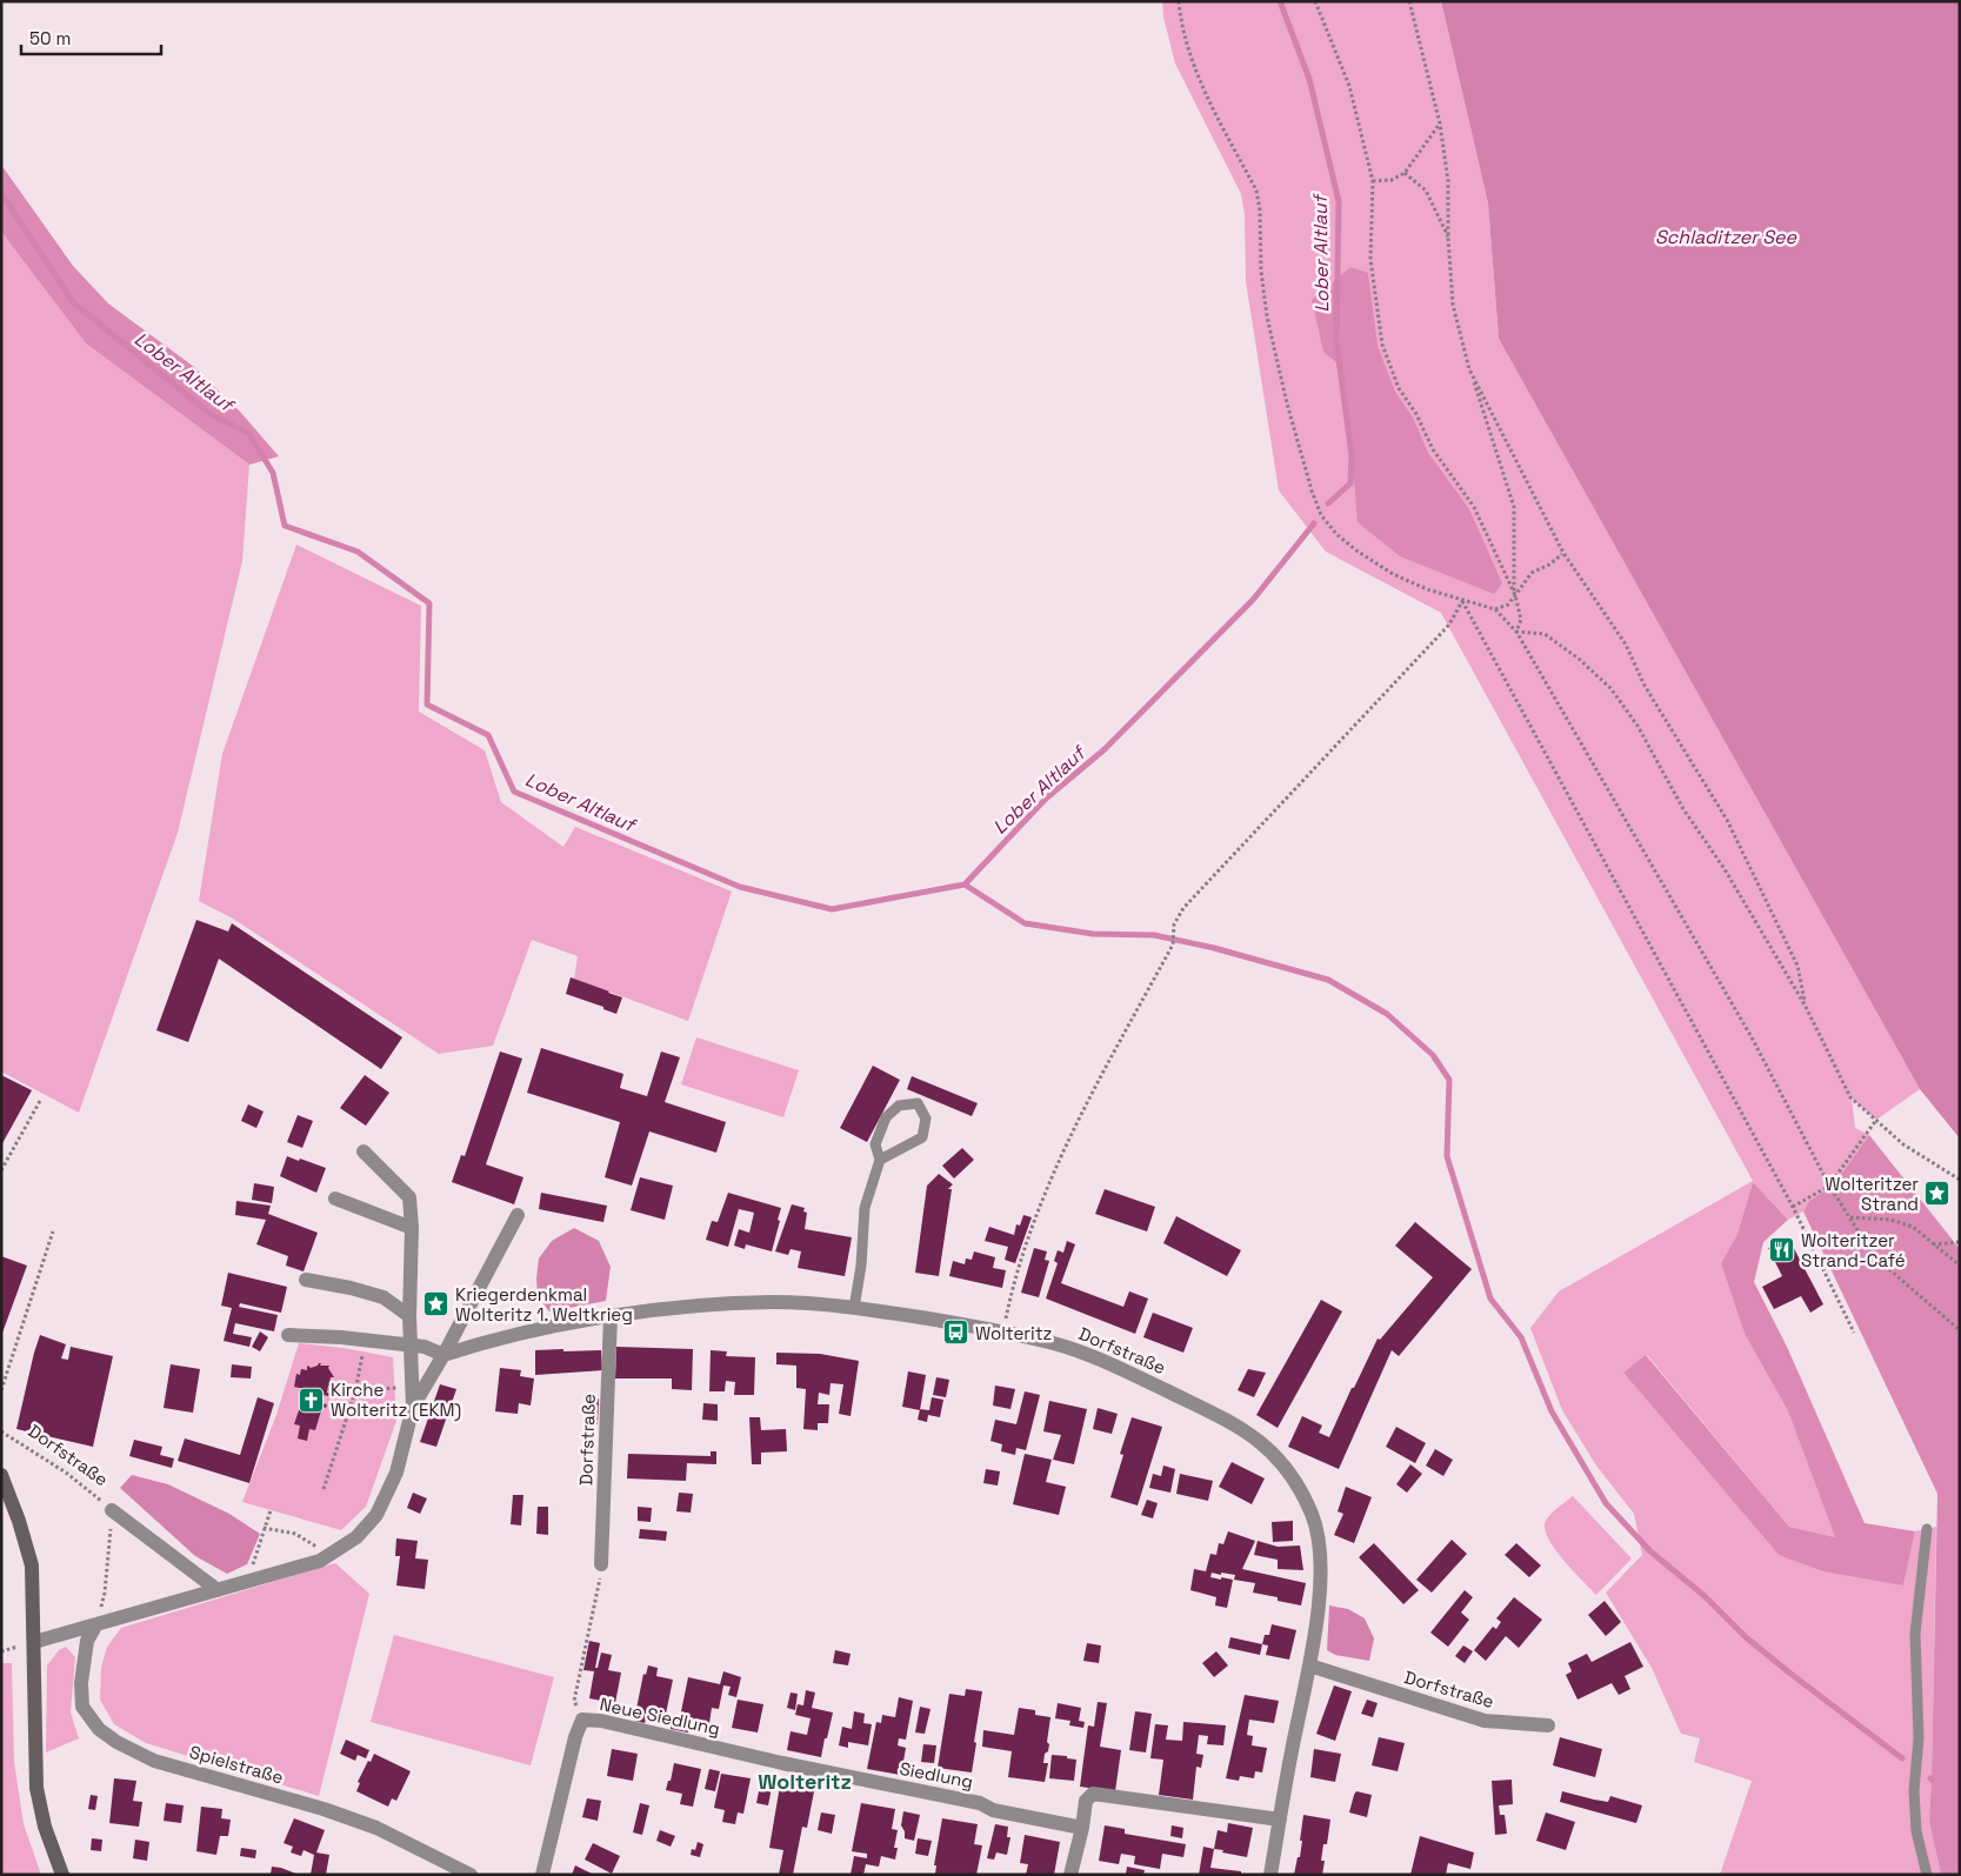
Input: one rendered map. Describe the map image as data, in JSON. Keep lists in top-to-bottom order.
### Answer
{
  "streets": {
    "street": [
      "Dorfstraße",
      "Neue Siedlung",
      "Spielstraße",
      "Siedlung"
    ]
  },
  "crossings": [
    ["Dorfstraße", "Spielstraße"],
    ["Neue Siedlung", "Siedlung"]
  ],
  "districts": ["Wolteritz"],
  "water": ["Schladitzer See", "Lober Altlauf"],
  "places": {
    "place": ["Wolteritzer Strand", "Kriegerdenkmal Wolteritz 1. Weltkrieg"],
    "restaurant": ["Wolteritzer Strand-Café"],
    "bus stop": ["Wolteritz"],
    "church": ["Kirche Wolteritz (EKM)"]
  },
  "scale_bar": "50 m"
}
